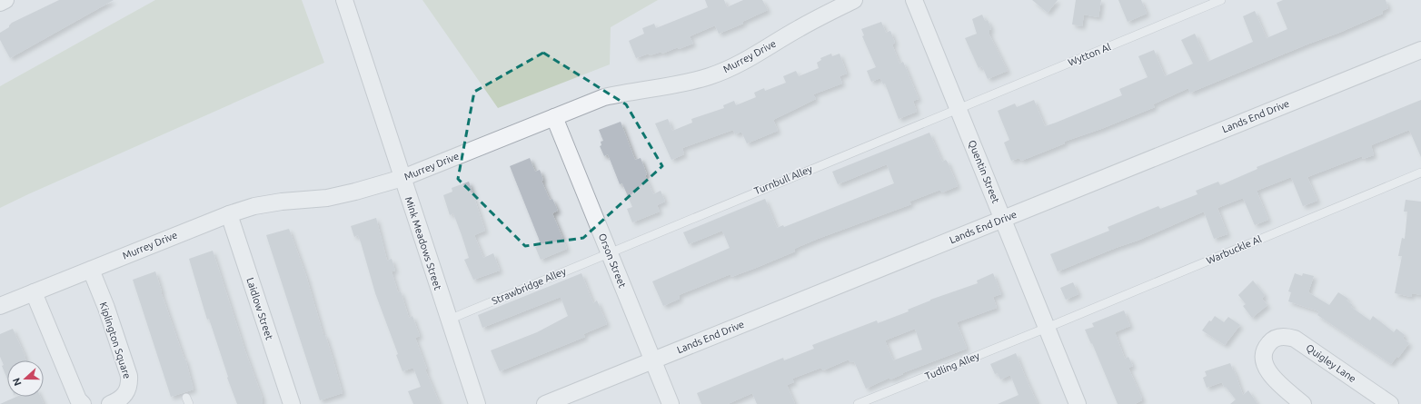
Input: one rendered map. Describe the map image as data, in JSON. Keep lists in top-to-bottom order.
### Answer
{
  "streets": {
    "street": [
      "Murrey Drive",
      "Lands End Drive",
      "Quentin Street",
      "Mink Meadows Street",
      "Orson Street",
      "Laidlow Street",
      "Kiplington Square",
      "Quigley Lane"
    ],
    "lane": [
      "Wytton Al",
      "Turnbull Alley",
      "Warbuckle Al",
      "Strawbridge Alley",
      "Tudling Alley"
    ]
  },
  "crossings": [
    ["Wytton Al", "Quentin Street"],
    ["Wytton Al", "Turnbull Alley"],
    ["Murrey Drive", "Mink Meadows Street"],
    ["Murrey Drive", "Orson Street"],
    ["Murrey Drive", "Laidlow Street"],
    ["Murrey Drive", "Kiplington Square"],
    ["Lands End Drive", "Quentin Street"],
    ["Lands End Drive", "Orson Street"],
    ["Quentin Street", "Turnbull Alley"],
    ["Quentin Street", "Warbuckle Al"],
    ["Quentin Street", "Tudling Alley"],
    ["Turnbull Alley", "Orson Street"],
    ["Turnbull Alley", "Strawbridge Alley"],
    ["Mink Meadows Street", "Strawbridge Alley"],
    ["Warbuckle Al", "Tudling Alley"],
    ["Orson Street", "Strawbridge Alley"]
  ],
  "north": "left"
}
